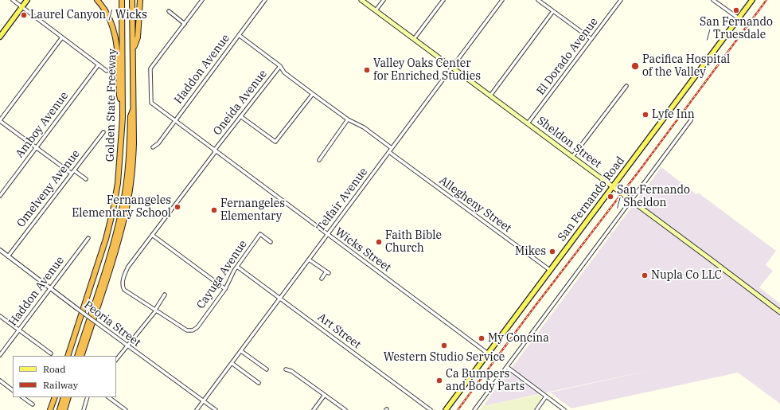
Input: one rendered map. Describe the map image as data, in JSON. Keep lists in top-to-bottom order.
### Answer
{
  "streets": {
    "highway": ["Golden State Freeway"],
    "main road": ["Sheldon Street", "San Fernando Road"],
    "street": [
      "El Dorado Avenue",
      "Haddon Avenue",
      "Oneida Avenue",
      "Amboy Avenue",
      "Omelveny Avenue",
      "Telfair Avenue",
      "Allegheny Street",
      "Wicks Street",
      "Cayuga Avenue",
      "Peoria Street",
      "Art Street"
    ]
  },
  "crossings": [
    ["El Dorado Avenue", "Sheldon Street"],
    ["Haddon Avenue", "Wicks Street"],
    ["Haddon Avenue", "Peoria Street"],
    ["Oneida Avenue", "Wicks Street"],
    ["Oneida Avenue", "Cayuga Avenue"],
    ["Sheldon Street", "San Fernando Road"],
    ["Sheldon Street", "Telfair Avenue"],
    ["Omelveny Avenue", "Peoria Street"],
    ["San Fernando Road", "Allegheny Street"],
    ["San Fernando Road", "Wicks Street"],
    ["Telfair Avenue", "Allegheny Street"],
    ["Telfair Avenue", "Wicks Street"],
    ["Telfair Avenue", "Peoria Street"],
    ["Telfair Avenue", "Art Street"],
    ["Cayuga Avenue", "Art Street"]
  ],
  "places": [
    "San Fernando / Truesdale",
    "Laurel Canyon / Wicks",
    "Pacifica Hospital of the Valley",
    "Valley Oaks Center for Enriched Studies",
    "Lyfe Inn",
    "San Fernando / Sheldon",
    "Fernangeles Elementary School",
    "Fernangeles Elementary",
    "Faith Bible Church",
    "Mikes",
    "Nupla Co LLC",
    "My Concina",
    "Western Studio Service",
    "Ca Bumpers and Body Parts"
  ],
  "legend": ["Road", "Railway"]
}
